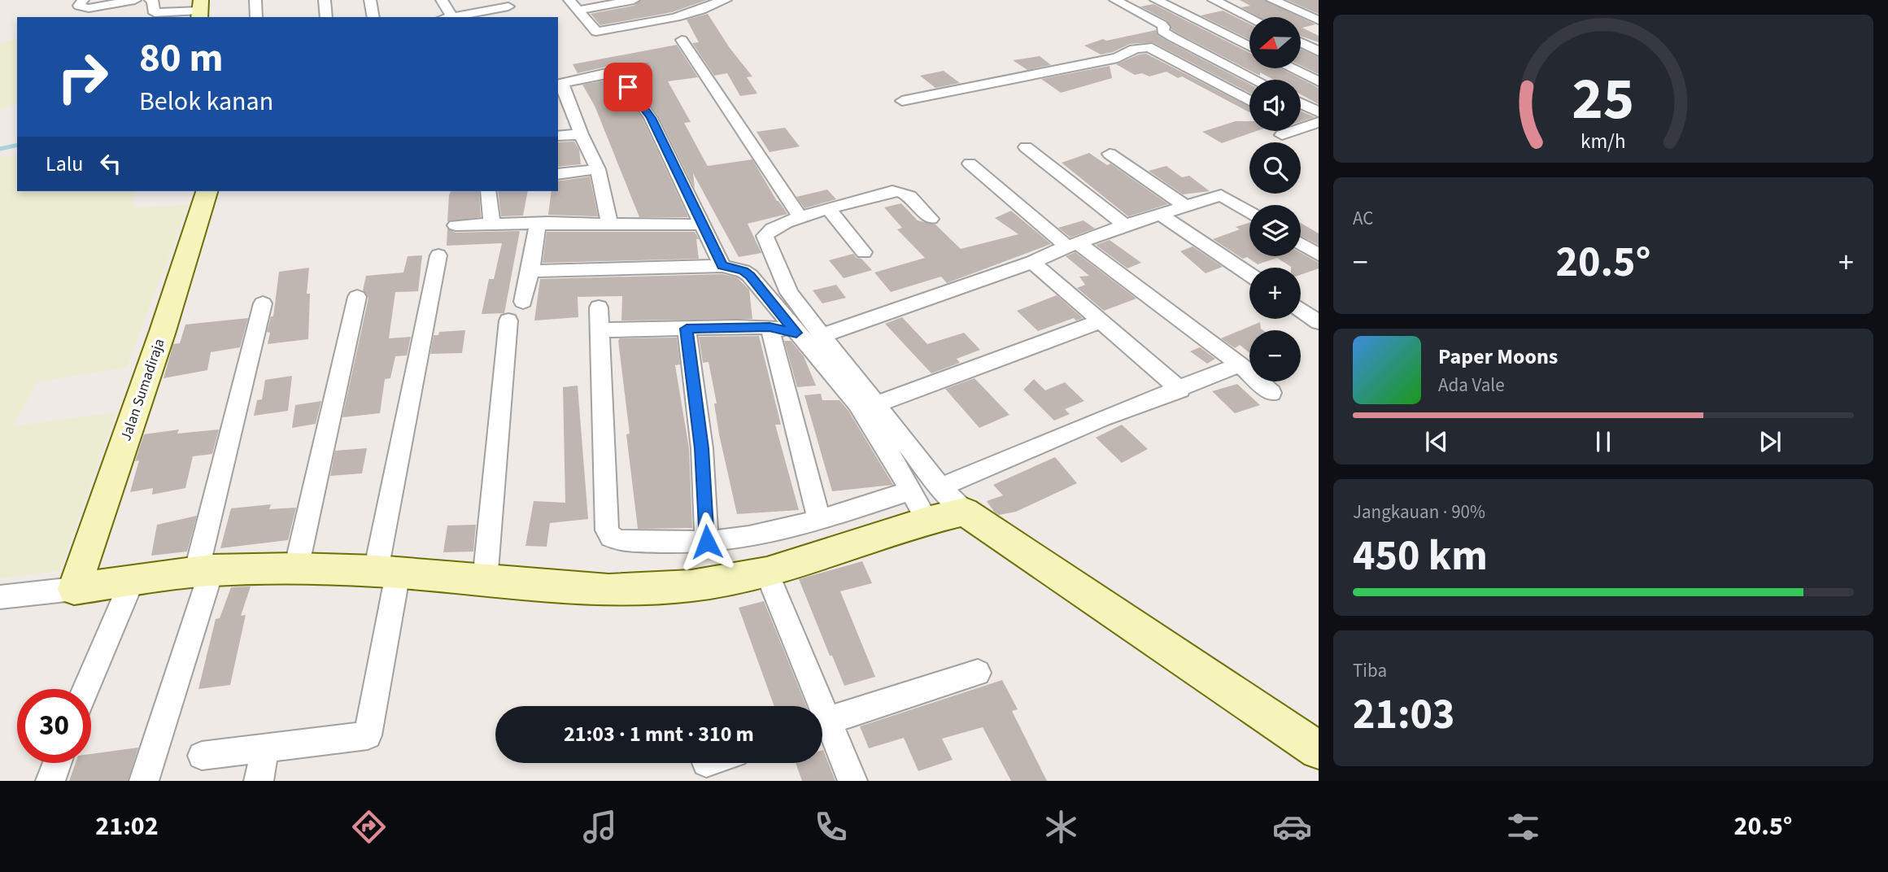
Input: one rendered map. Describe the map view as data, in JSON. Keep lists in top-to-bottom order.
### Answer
{
  "streets": {
    "street": ["Jalan Sumadiraja"]
  },
  "north": "left",
  "page": {
    "map_buttons": ["+", "−"],
    "turn": ["80 m", "Belok kanan"],
    "then": "Lalu",
    "tile": [
      "AC",
      ["Jangkauan · 90%", "450 km"],
      ["Tiba", "21:03"]
    ],
    "heat": ["−", "20.5°", "+"],
    "song": ["Paper Moons", "Ada Vale"],
    "limit": "30",
    "trip": "21:03 · 1 mnt · 310 m",
    "tabs": ["21:02", "20.5°"],
    "gauge": ["25", "km/h"]
  }
}
